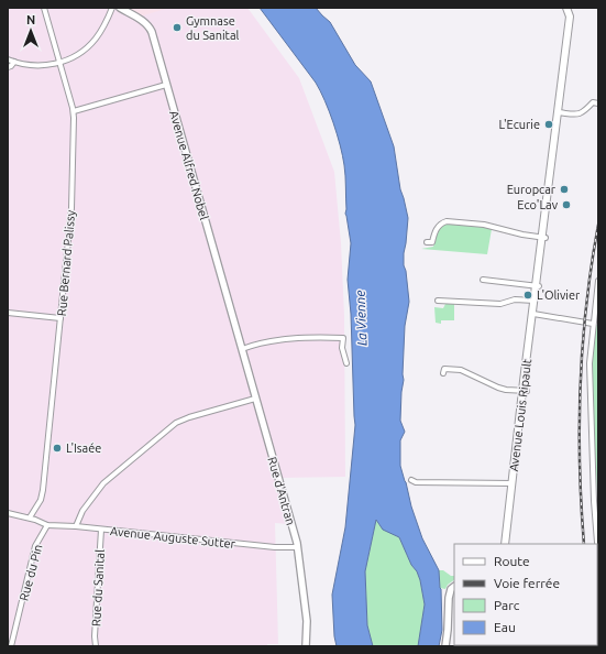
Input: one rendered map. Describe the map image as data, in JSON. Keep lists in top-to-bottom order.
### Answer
{
  "streets": {
    "main road": ["Avenue Louis Ripault"],
    "street": [
      "Avenue Alfred Nobel",
      "Rue Bernard Palissy",
      "Rue d'Antran",
      "Avenue Auguste Sutter",
      "Rue du Pin",
      "Rue du Sanital"
    ]
  },
  "crossings": [
    ["Avenue Alfred Nobel", "Rue d'Antran"],
    ["Rue d'Antran", "Avenue Auguste Sutter"],
    ["Avenue Auguste Sutter", "Rue du Pin"],
    ["Avenue Auguste Sutter", "Rue du Sanital"]
  ],
  "water": ["La Vienne"],
  "places": [
    "Gymnase du Sanital",
    "L'Ecurie",
    "Europcar",
    "Eco'Lav",
    "L'Olivier",
    "L'Isaée"
  ],
  "legend": [
    "Route",
    "Voie ferrée",
    "Parc",
    "Eau"
  ],
  "north": "top"
}
